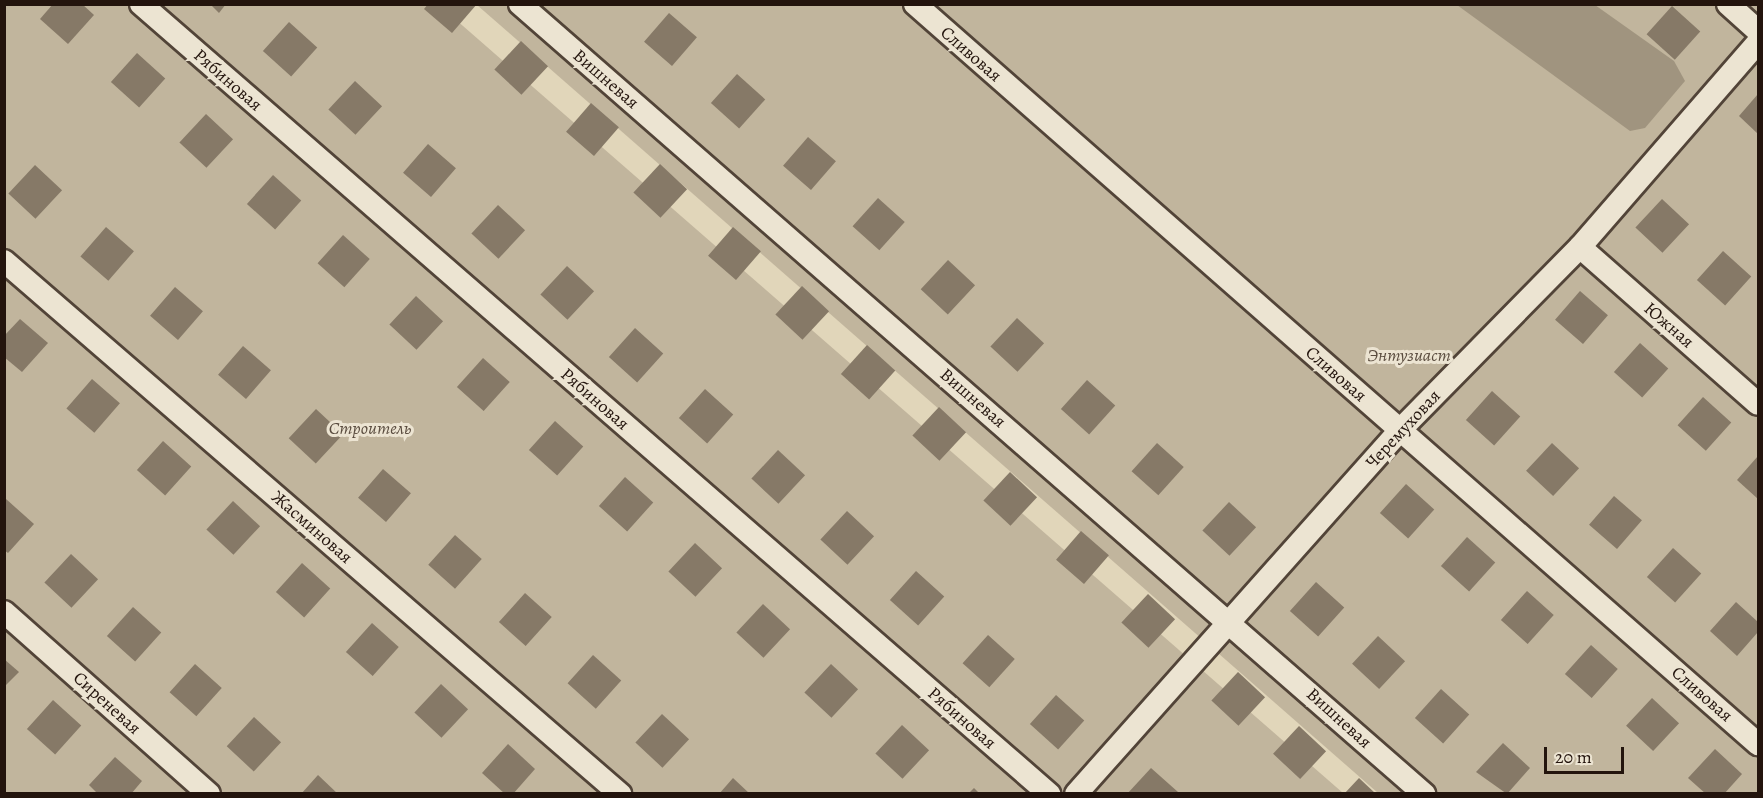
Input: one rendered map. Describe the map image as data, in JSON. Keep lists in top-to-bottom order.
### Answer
{
  "streets": {
    "street": [
      "Сливовая",
      "Вишневая",
      "Рябиновая",
      "Южная",
      "Черемуховая",
      "Жасминовая",
      "Сиреневая"
    ]
  },
  "crossings": [
    ["Сливовая", "Черемуховая"],
    ["Вишневая", "Черемуховая"],
    ["Южная", "Черемуховая"]
  ],
  "parks": ["Энтузиаст", "Строитель"],
  "scale_bar": "20 m"
}
